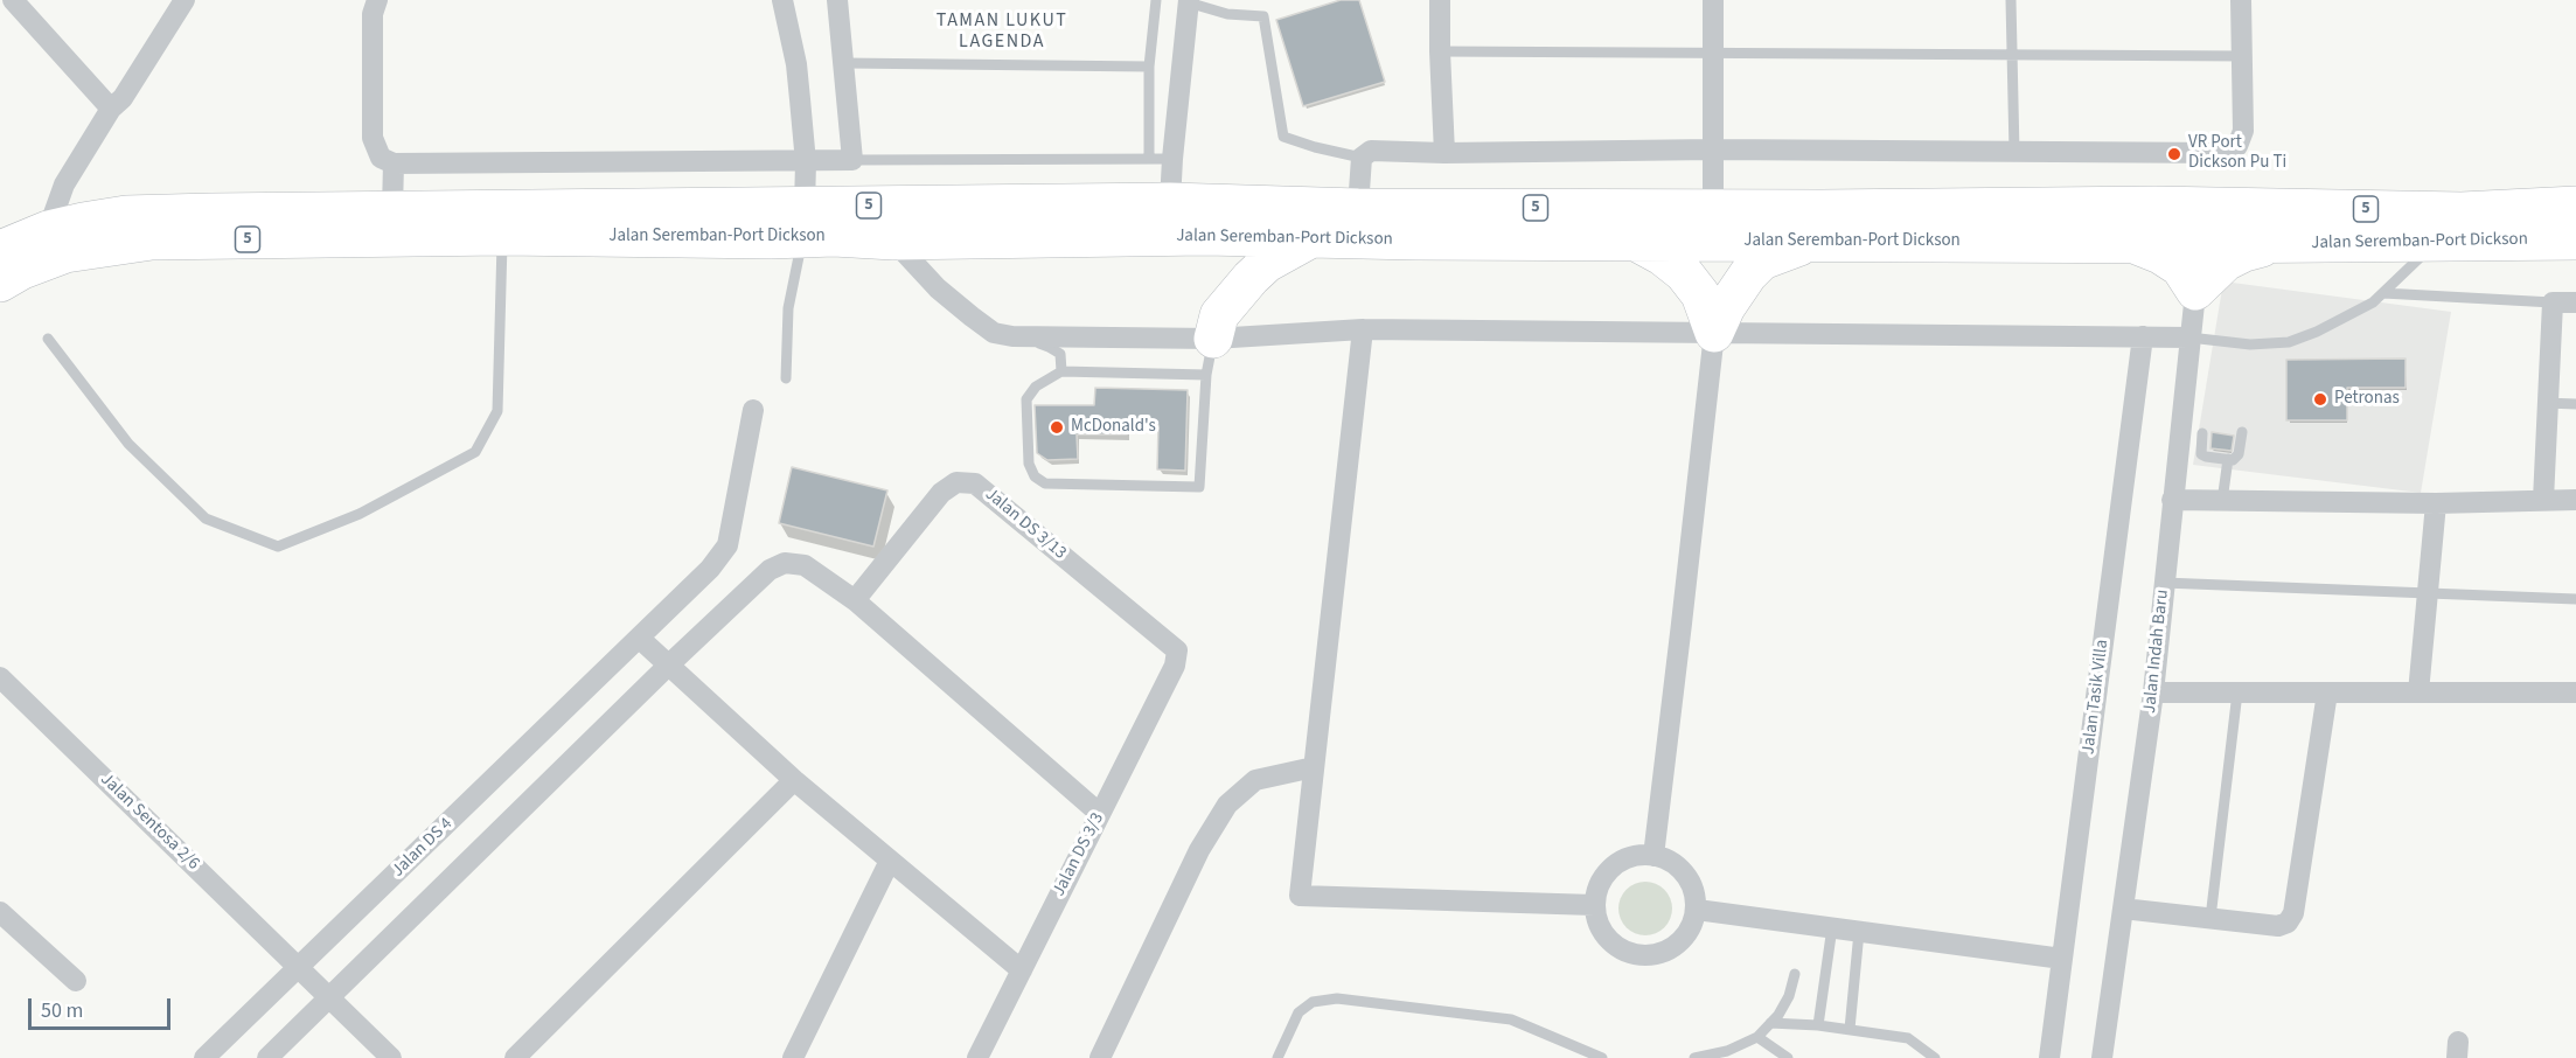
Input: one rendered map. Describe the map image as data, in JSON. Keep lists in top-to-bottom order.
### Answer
{
  "streets": {
    "highway": ["5", "Jalan Seremban-Port Dickson"],
    "street": [
      "Jalan DS 3/13",
      "Jalan Indah Baru",
      "Jalan Tasik Villa",
      "Jalan Sentosa 2/6",
      "Jalan DS 4",
      "Jalan DS 3/3"
    ]
  },
  "crossings": [
    ["Jalan Seremban-Port Dickson", "Jalan Indah Baru"],
    ["Jalan DS 3/13", "Jalan DS 3/3"],
    ["Jalan Sentosa 2/6", "Jalan DS 4"]
  ],
  "districts": ["TAMAN LUKUT LAGENDA"],
  "places": ["VR Port Dickson Pu Ti", "Petronas", "McDonald's"],
  "scale_bar": "50 m"
}
